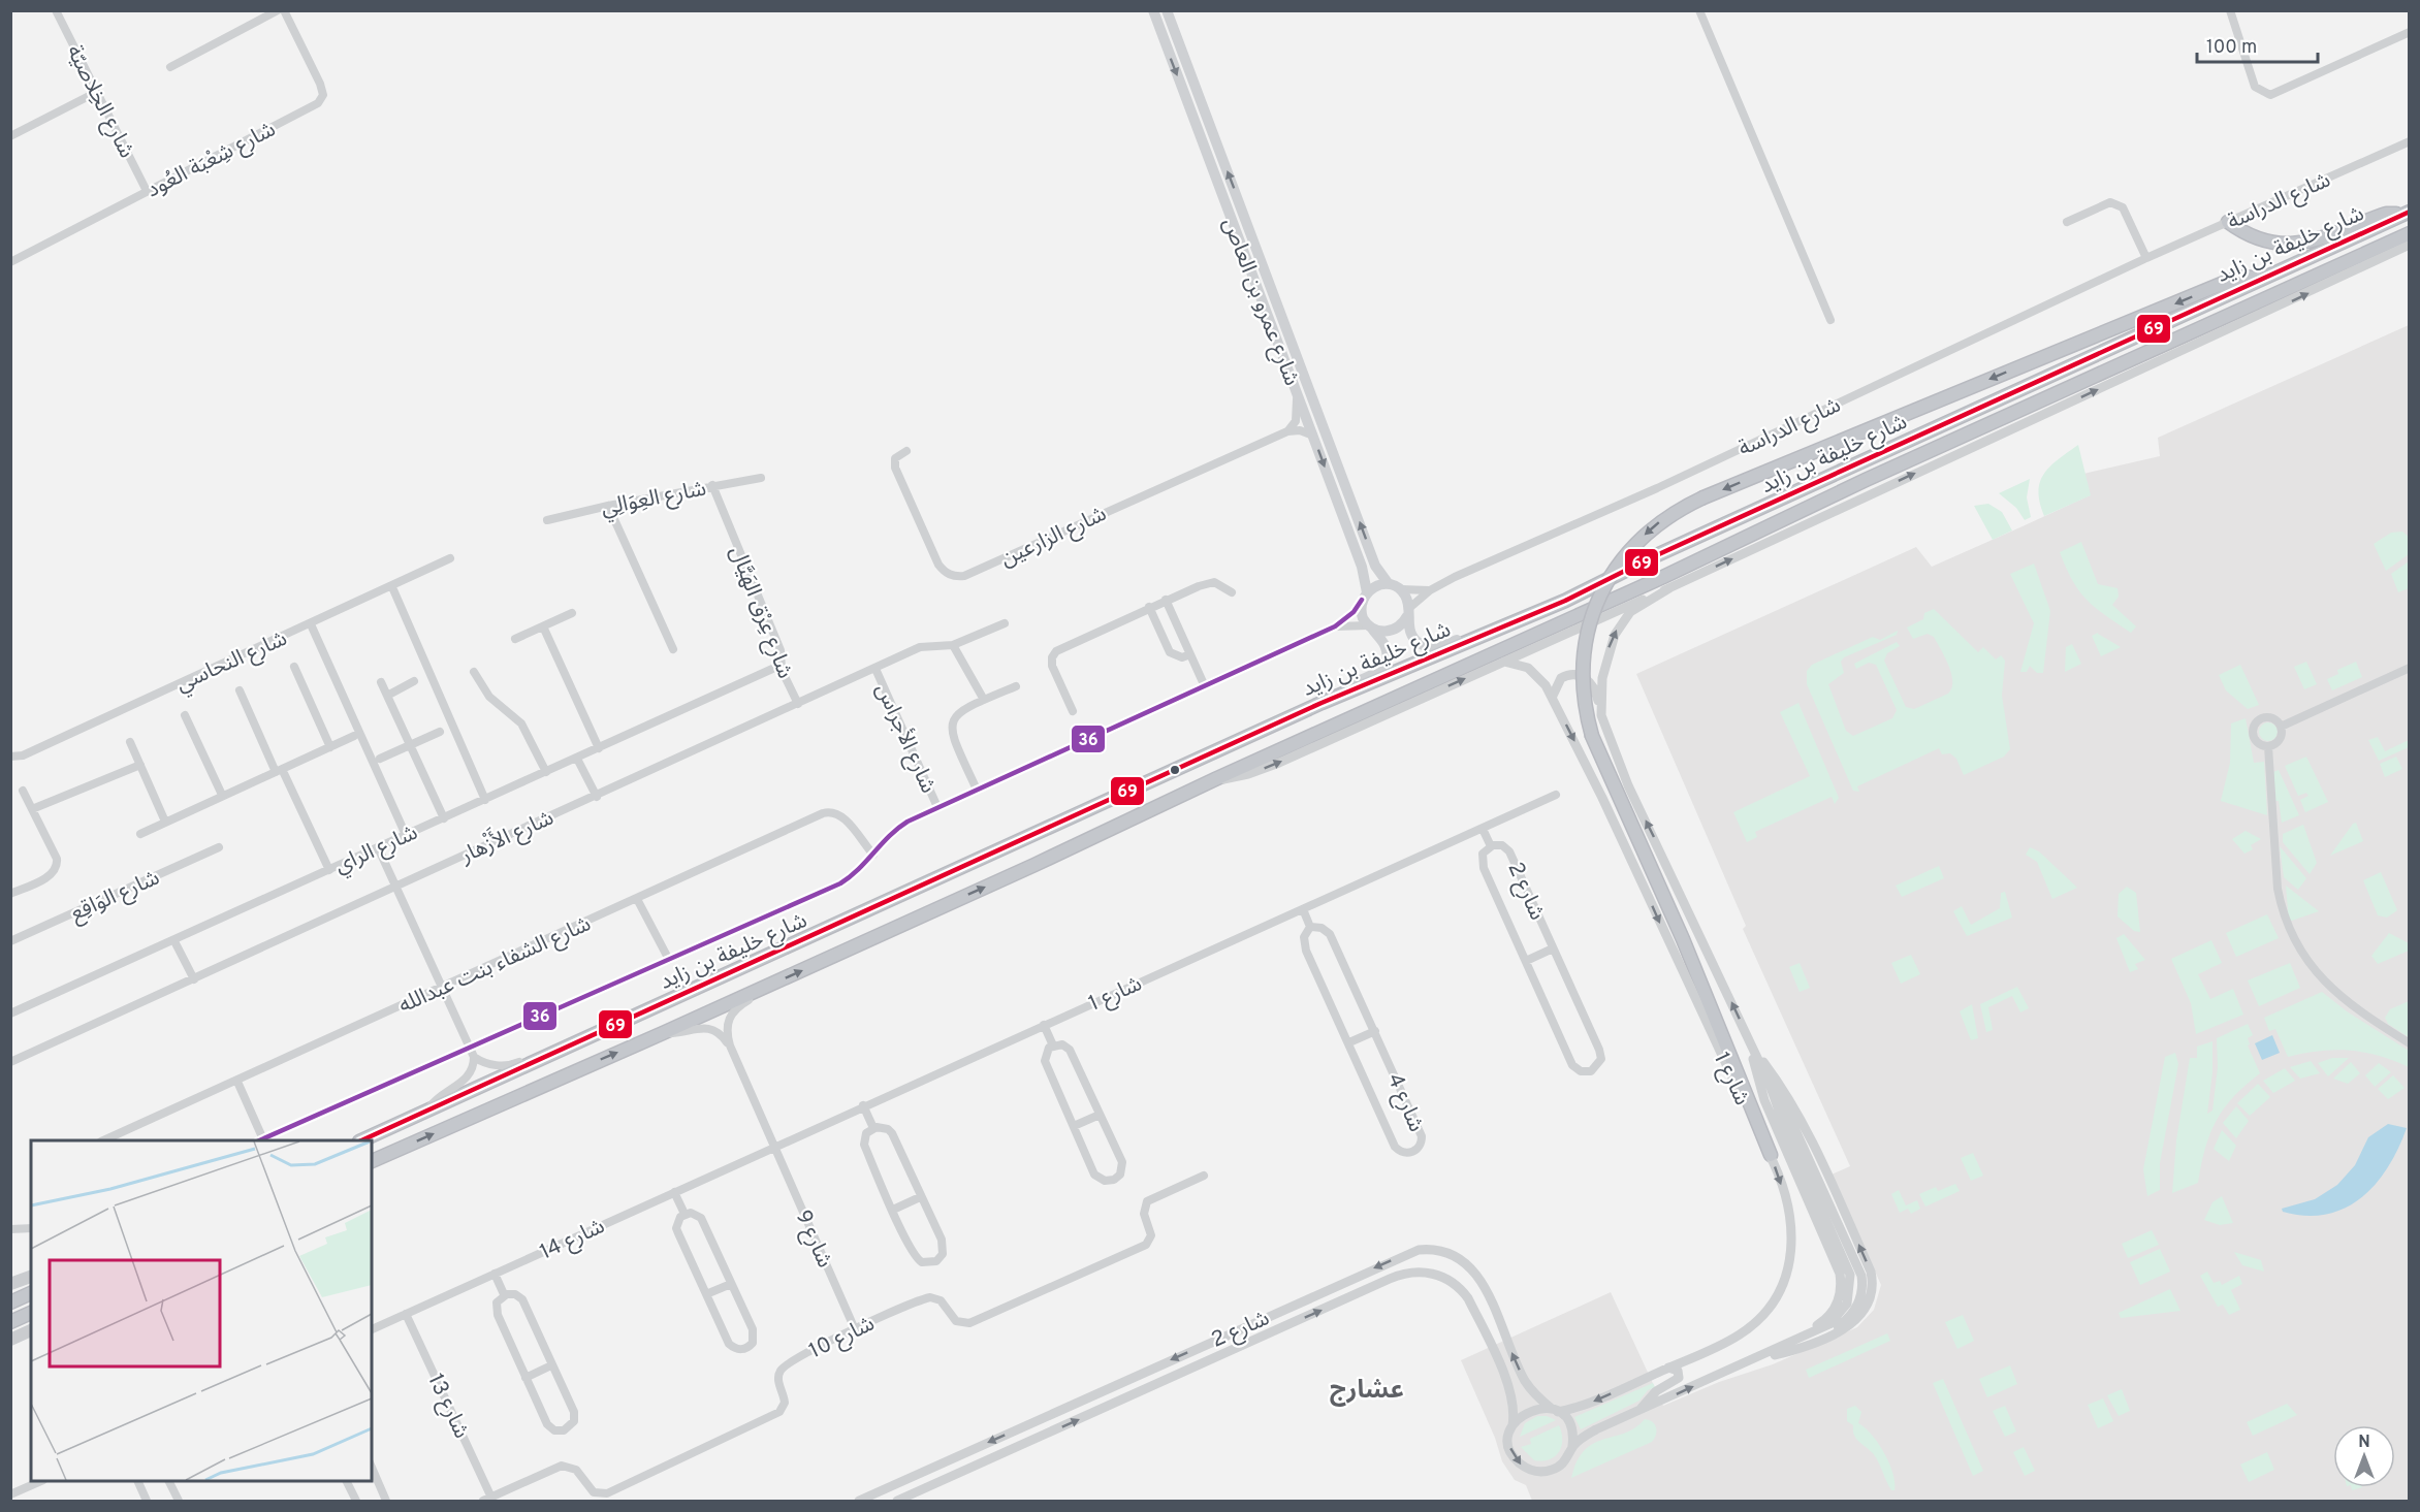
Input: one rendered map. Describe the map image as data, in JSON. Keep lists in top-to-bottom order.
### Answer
{
  "streets": {
    "highway": ["شارع خليفة بن زايد"],
    "main road": ["شارع عمرو بن العاص"],
    "street": [
      "شارع الخِلاصيّة",
      "شارع شِعْبَة العُود",
      "شارع الدراسة",
      "شارع العِوَالِي",
      "شارع الزارعين",
      "شارع عِرْق الهَيَّال",
      "شارع النحاسي",
      "شارع الأجراس",
      "شارع الأَزْهار",
      "شارع الراي",
      "شارع 2",
      "شارع الوَاقِع",
      "شارع الشفاء بنت عبدالله",
      "شارع 1",
      "شارع 4",
      "شارع 14",
      "شارع 9",
      "شارع 10",
      "شارع 13"
    ]
  },
  "crossings": [
    ["شارع الخِلاصيّة", "شارع شِعْبَة العُود"],
    ["شارع الدراسة", "شارع عمرو بن العاص"],
    ["شارع العِوَالِي", "شارع عِرْق الهَيَّال"],
    ["شارع عِرْق الهَيَّال", "شارع الأَزْهار"],
    ["شارع عِرْق الهَيَّال", "شارع الراي"],
    ["شارع الأجراس", "شارع الأَزْهار"],
    ["شارع 2", "شارع 1"],
    ["شارع 1", "شارع 4"],
    ["شارع 1", "شارع 14"],
    ["شارع 1", "شارع 9"],
    ["شارع 14", "شارع 9"],
    ["شارع 14", "شارع 13"],
    ["شارع 9", "شارع 10"],
    ["شارع 10", "شارع 13"]
  ],
  "districts": ["عشارج"],
  "lines": ["transit line 69", "transit line 36"],
  "scale_bar": "100 m",
  "north": "top"
}
